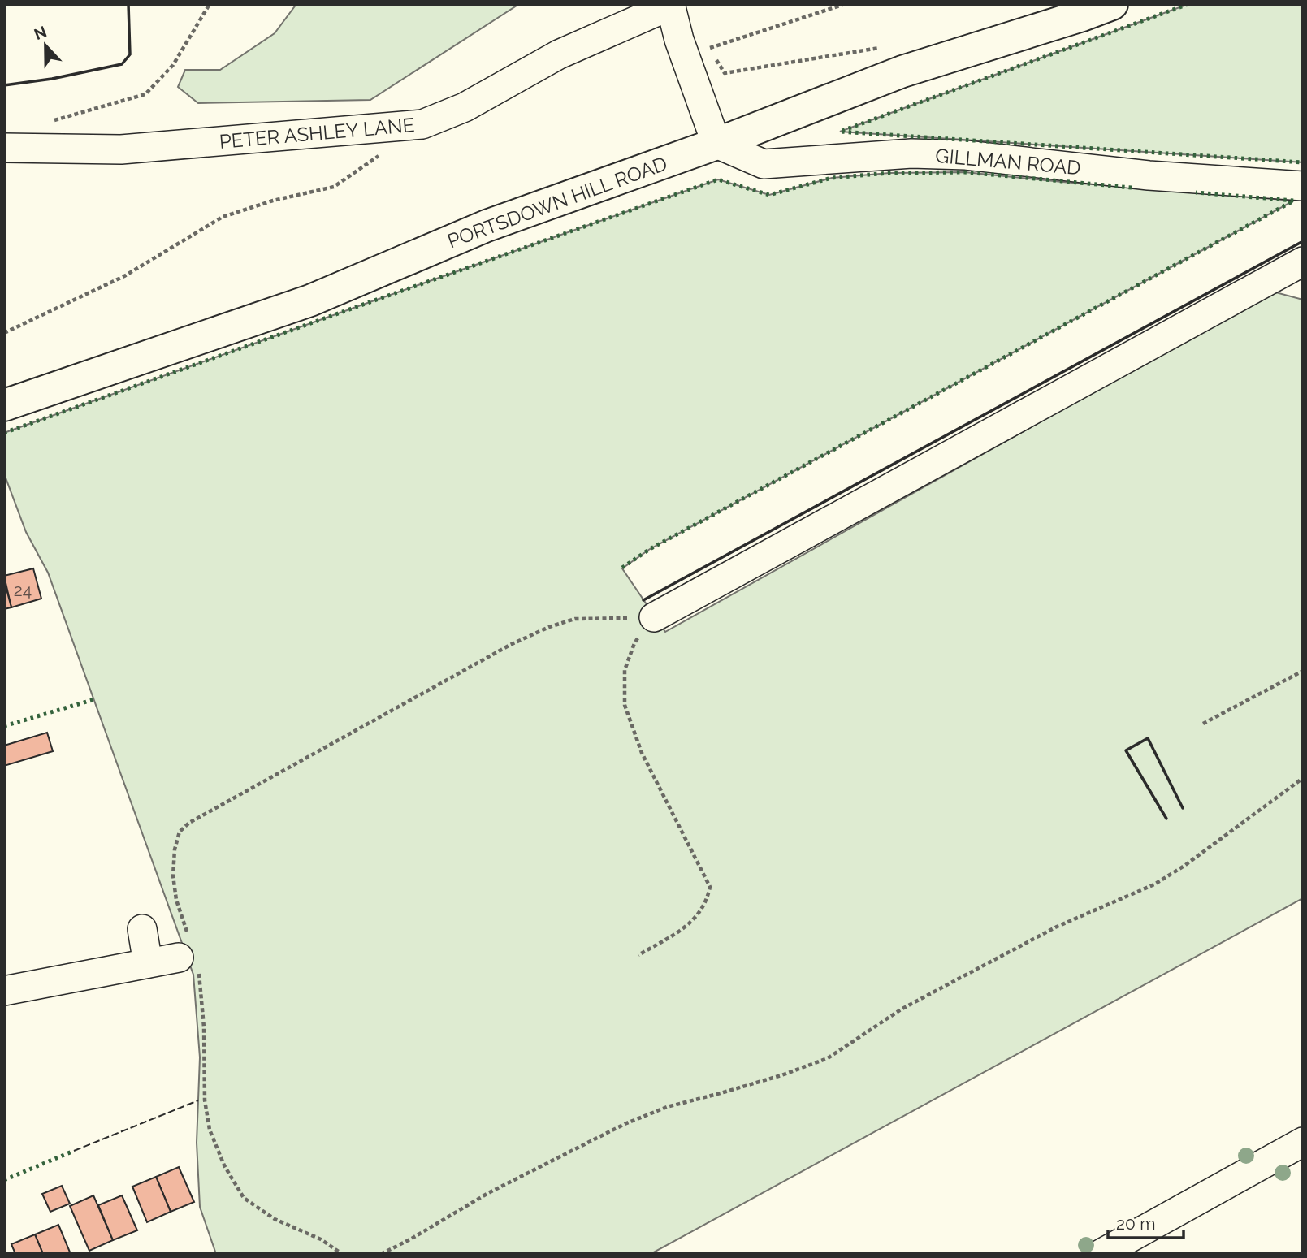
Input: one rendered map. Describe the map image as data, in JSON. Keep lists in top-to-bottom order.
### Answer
{
  "streets": {
    "main road": ["PORTSDOWN HILL ROAD"],
    "street": ["PETER ASHLEY LANE", "GILLMAN ROAD"]
  },
  "crossings": [
    ["GILLMAN ROAD", "PORTSDOWN HILL ROAD"]
  ],
  "house_numbers": ["24"],
  "scale_bar": "20 m",
  "north": "top"
}
